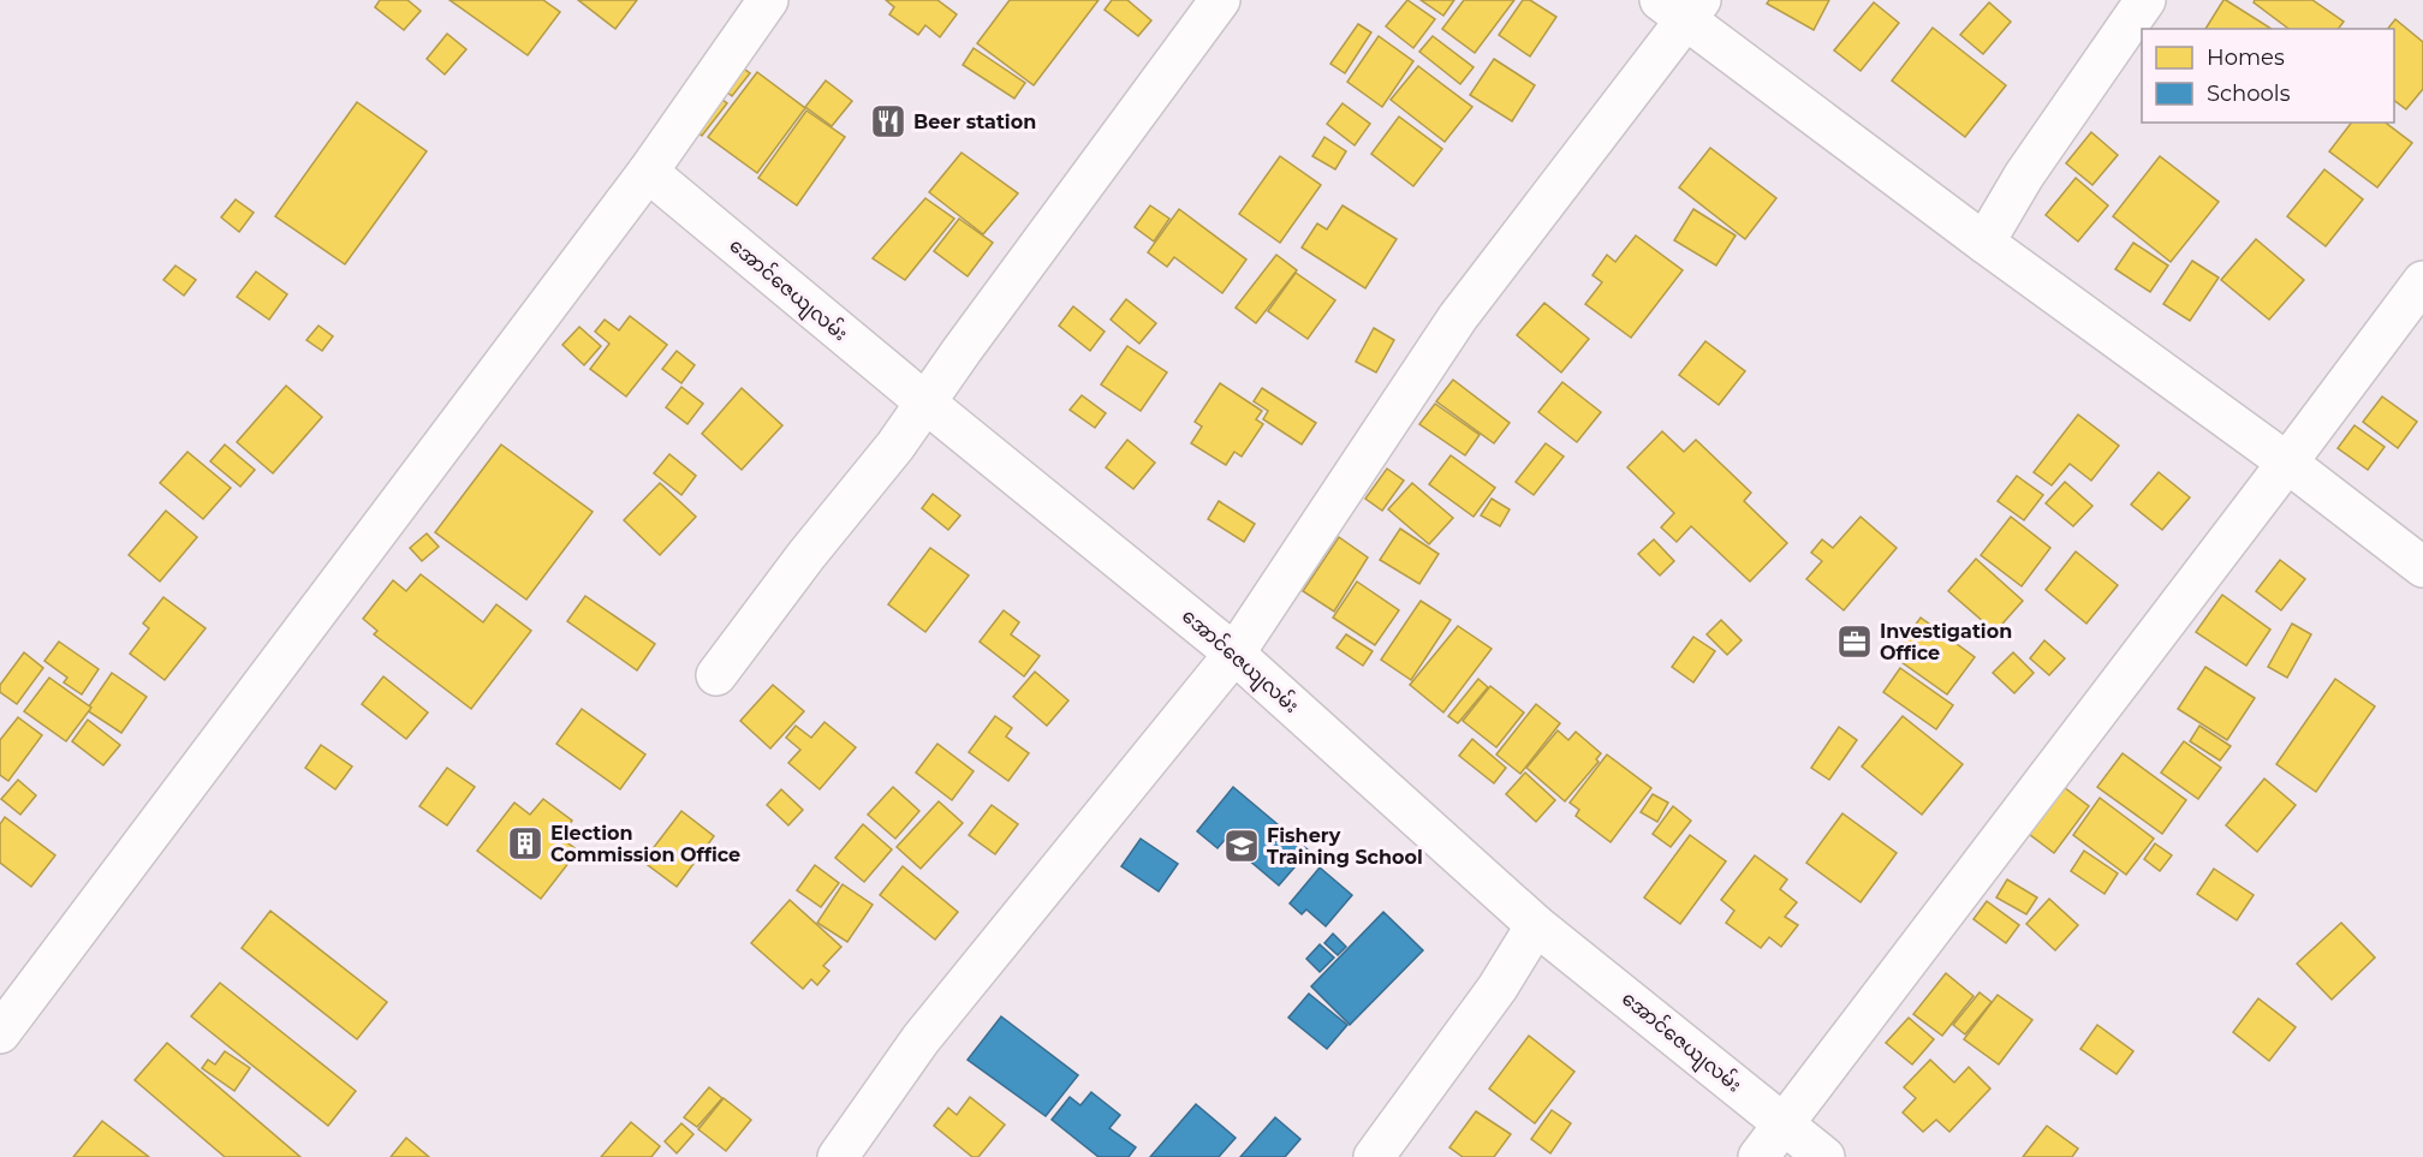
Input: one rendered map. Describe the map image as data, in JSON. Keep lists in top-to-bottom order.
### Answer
{
  "streets": {
    "street": ["အောင်ဇေယျလမ်း"]
  },
  "places": {
    "restaurant": ["Beer station"],
    "office": ["Investigation Office"],
    "building": ["Election Commission Office"],
    "school or university": ["Fishery Training School"]
  },
  "legend": ["Homes", "Schools"]
}
